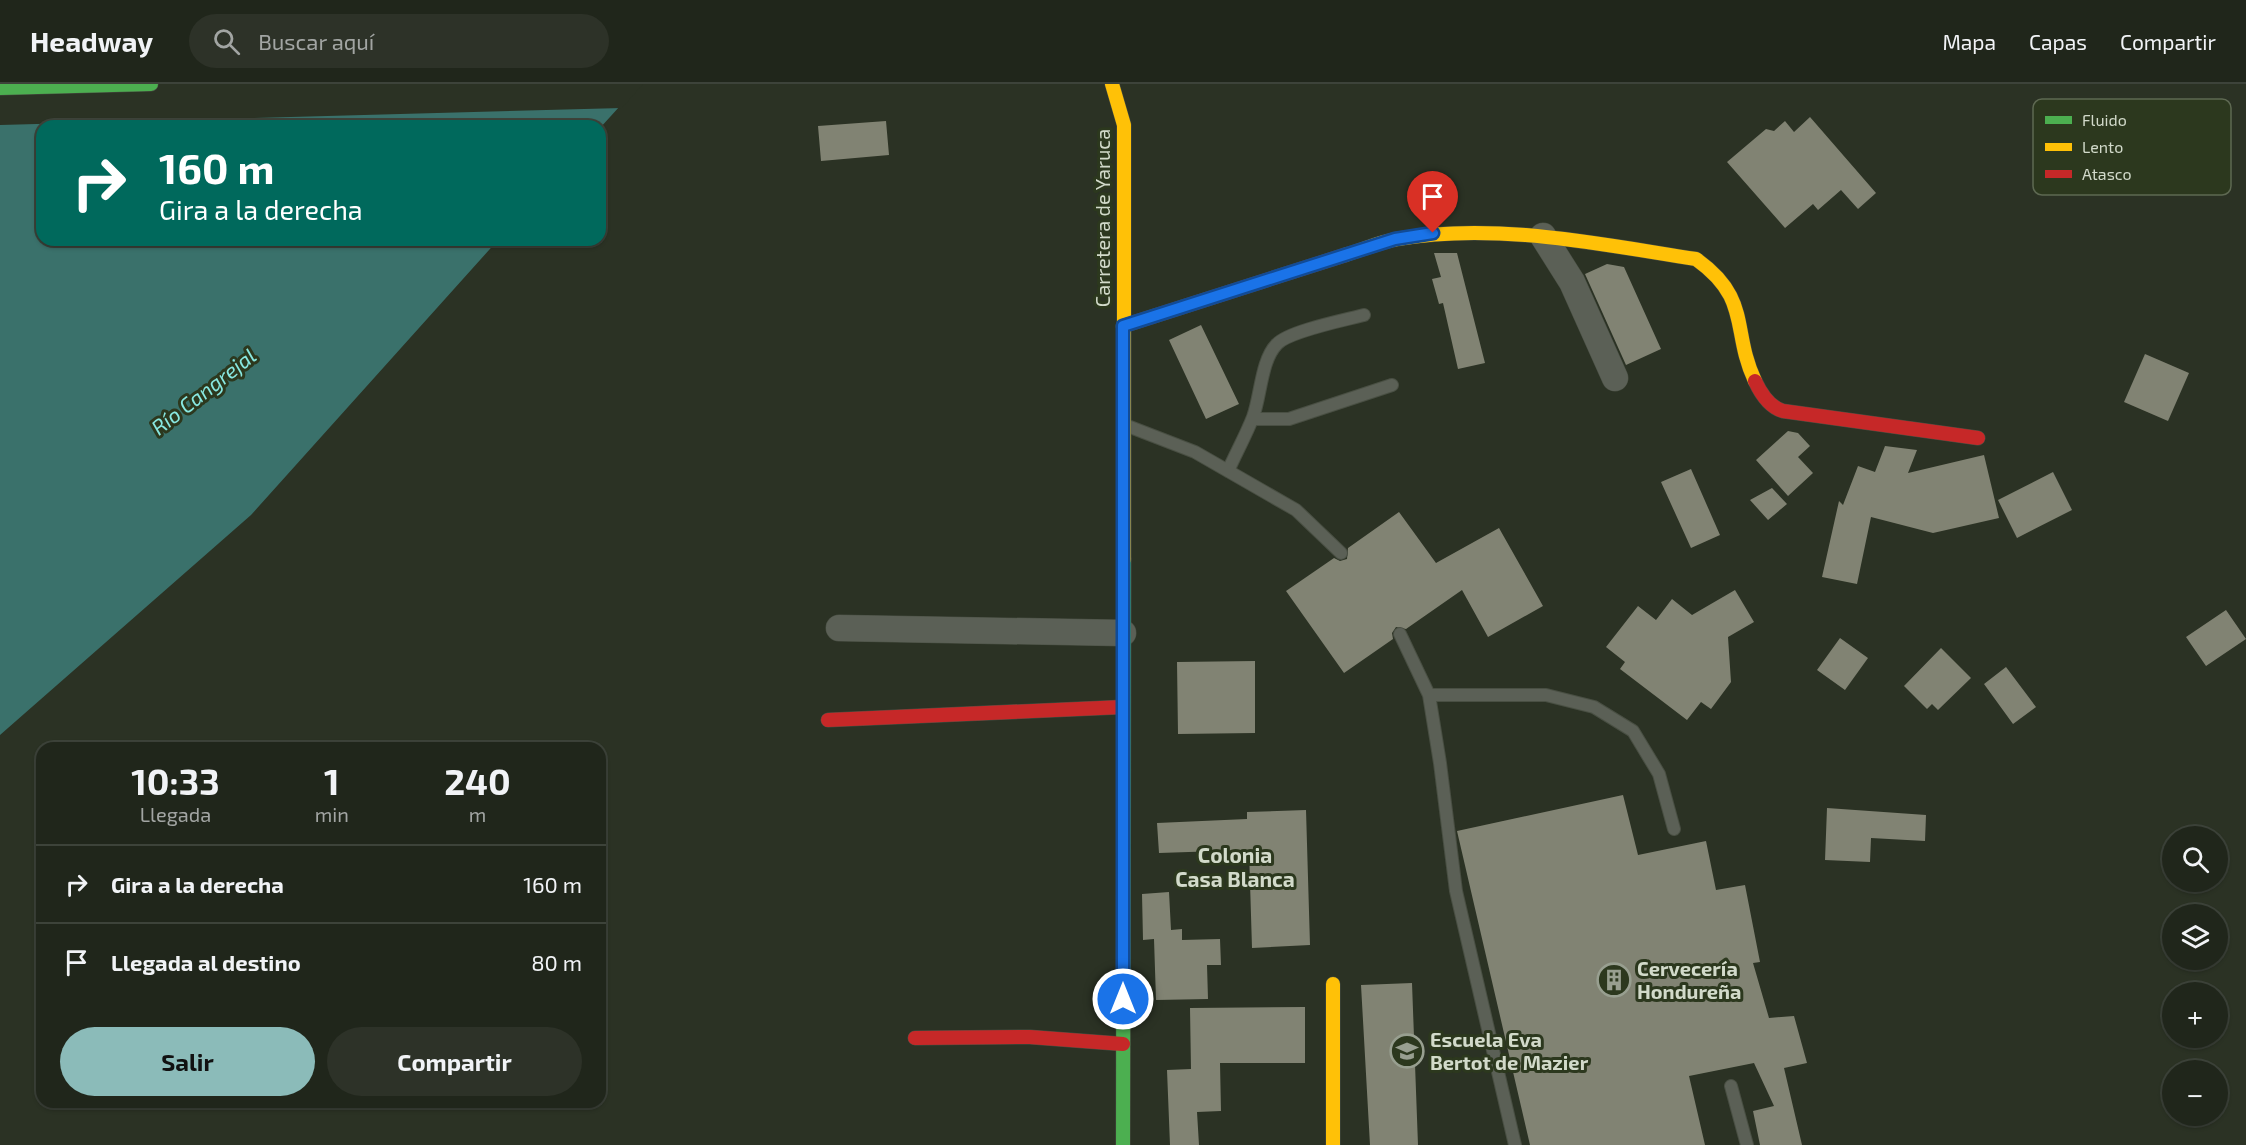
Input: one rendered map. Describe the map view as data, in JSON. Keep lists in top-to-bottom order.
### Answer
{
  "streets": {
    "street": ["Carretera de Yaruca"]
  },
  "districts": ["Colonia Casa Blanca"],
  "water": ["Río Cangrejal"],
  "places": {
    "building": ["Cervecería Hondureña"],
    "school or university": ["Escuela Eva Bertot de Mazier"]
  },
  "legend": ["Fluido", "Lento", "Atasco"],
  "page": {
    "header": "Headway",
    "search": "Buscar aquí",
    "nav": ["Mapa", "Capas", "Compartir"],
    "turn": ["160 m", "Gira a la derecha"],
    "eta": [
      "10:33",
      "Llegada",
      "1",
      "min",
      "240",
      "m"
    ],
    "map_buttons": ["+", "−"],
    "list": [
      {
        "name": "Gira a la derecha",
        "value": "160 m"
      },
      {
        "name": "Llegada al destino",
        "value": "80 m"
      }
    ],
    "buttons": ["Salir", "Compartir"]
  }
}
